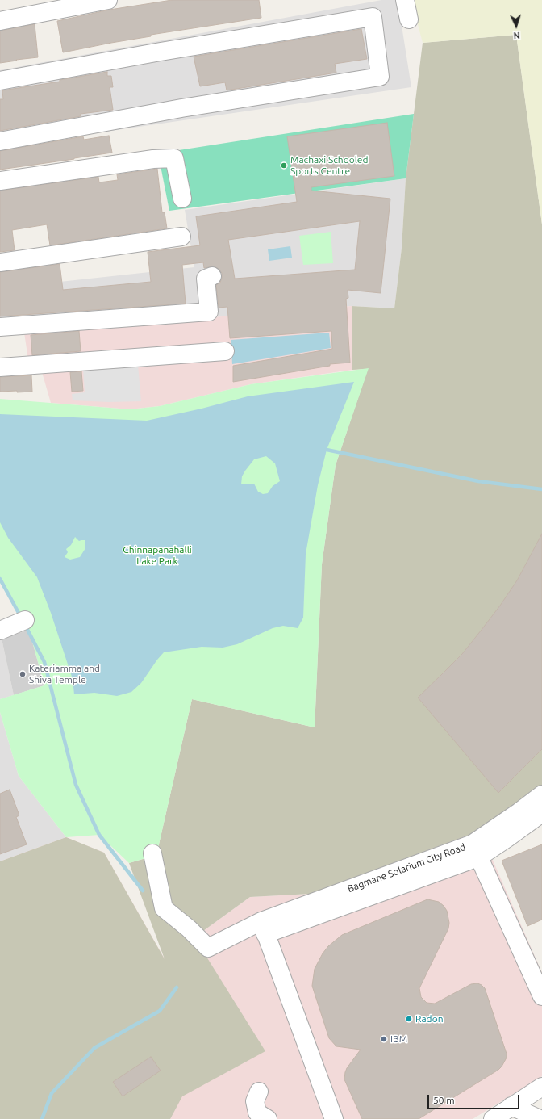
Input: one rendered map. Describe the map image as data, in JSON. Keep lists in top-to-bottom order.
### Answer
{
  "streets": {
    "street": ["Bagmane Solarium City Road"]
  },
  "parks": ["Chinnapanahalli Lake Park"],
  "places": [
    "Machaxi Schooled Sports Centre",
    "Kateriamma and Shiva Temple",
    "Radon",
    "IBM"
  ],
  "scale_bar": "50 m",
  "north": "bottom"
}
